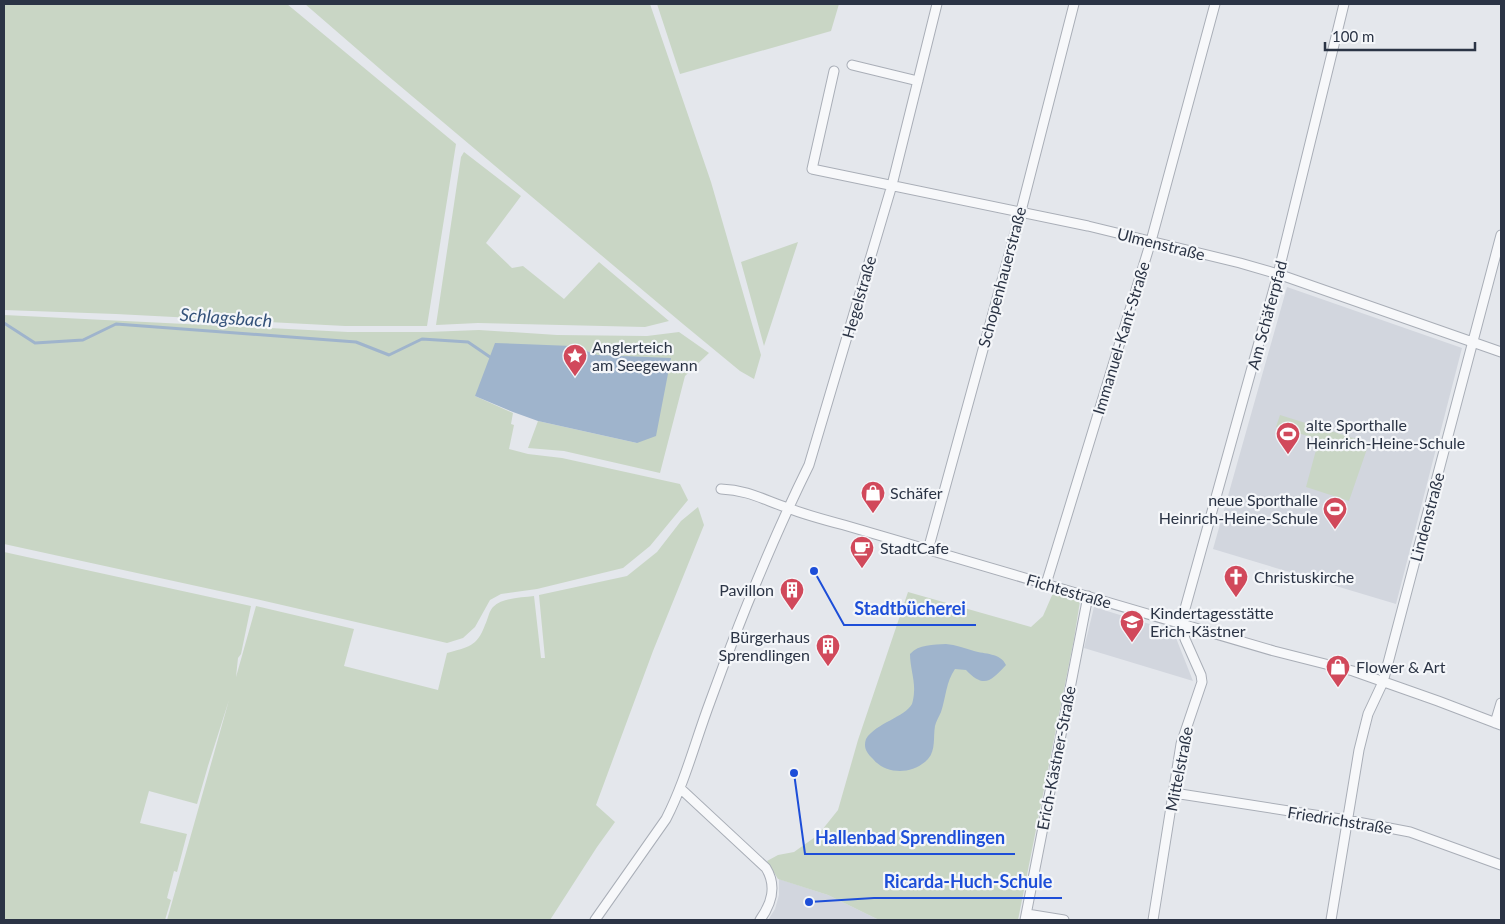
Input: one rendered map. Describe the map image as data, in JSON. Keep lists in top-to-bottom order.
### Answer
{
  "streets": {
    "street": [
      "Ulmenstraße",
      "Schopenhauerstraße",
      "Hegelstraße",
      "Am Schäferpfad",
      "Immanuel-Kant-Straße",
      "Lindenstraße",
      "Fichtestraße",
      "Erich-Kästner-Straße",
      "Mittelstraße",
      "Friedrichstraße"
    ]
  },
  "crossings": [
    ["Ulmenstraße", "Schopenhauerstraße"],
    ["Ulmenstraße", "Hegelstraße"],
    ["Ulmenstraße", "Am Schäferpfad"],
    ["Ulmenstraße", "Immanuel-Kant-Straße"],
    ["Ulmenstraße", "Lindenstraße"],
    ["Schopenhauerstraße", "Fichtestraße"],
    ["Hegelstraße", "Fichtestraße"],
    ["Am Schäferpfad", "Fichtestraße"],
    ["Am Schäferpfad", "Mittelstraße"],
    ["Immanuel-Kant-Straße", "Fichtestraße"],
    ["Lindenstraße", "Fichtestraße"],
    ["Lindenstraße", "Friedrichstraße"],
    ["Fichtestraße", "Erich-Kästner-Straße"],
    ["Fichtestraße", "Mittelstraße"],
    ["Mittelstraße", "Friedrichstraße"]
  ],
  "water": ["Schlagsbach"],
  "places": {
    "place": ["Anglerteich am Seegewann"],
    "sports": ["alte Sporthalle Heinrich-Heine-Schule", "neue Sporthalle Heinrich-Heine-Schule"],
    "shop": ["Schäfer", "Flower & Art"],
    "cafe": ["StadtCafe"],
    "other": ["Stadtbücherei", "Hallenbad Sprendlingen", "Ricarda-Huch-Schule"],
    "church": ["Christuskirche"],
    "building": ["Pavillon", "Bürgerhaus Sprendlingen"],
    "school or university": ["Kindertagesstätte Erich-Kästner"]
  },
  "scale_bar": "100 m"
}
